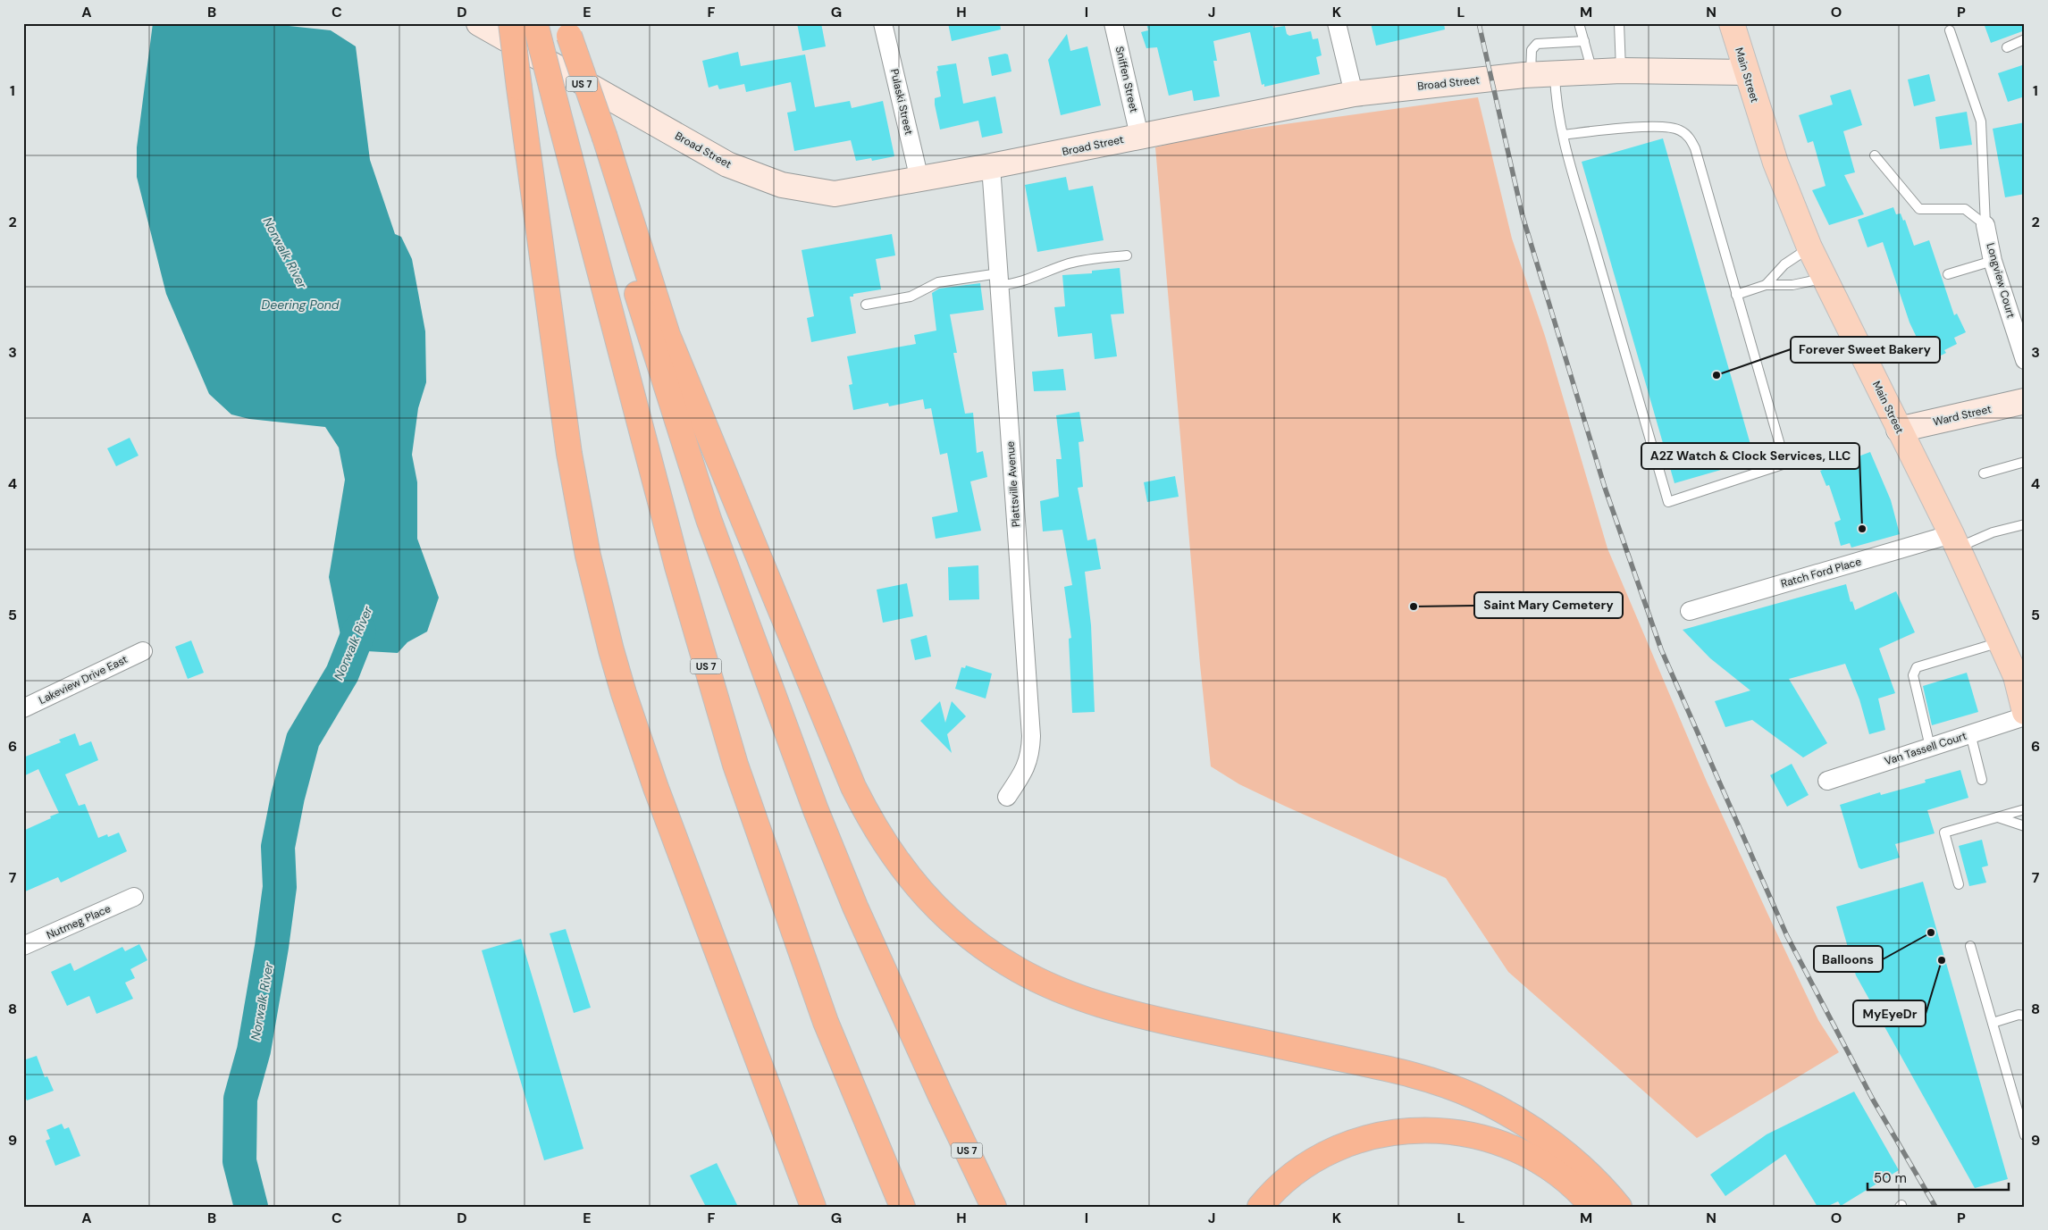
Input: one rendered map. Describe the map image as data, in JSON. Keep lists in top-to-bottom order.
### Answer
{
  "streets": {
    "highway": ["US 7"],
    "main road": ["Main Street"],
    "street": [
      "Sniffen Street",
      "Broad Street",
      "Pulaski Street",
      "Longview Court",
      "Ward Street",
      "Plattsville Avenue",
      "Ratch Ford Place",
      "Lakeview Drive East",
      "Van Tassell Court",
      "Nutmeg Place"
    ]
  },
  "crossings": [
    ["Main Street", "Broad Street"],
    ["Main Street", "Ward Street"],
    ["Main Street", "Ratch Ford Place"],
    ["Sniffen Street", "Broad Street"],
    ["Broad Street", "Pulaski Street"],
    ["Broad Street", "Plattsville Avenue"]
  ],
  "water": ["Norwalk River", "Deering Pond"],
  "places": [
    "Forever Sweet Bakery",
    "A2Z Watch & Clock Services, LLC",
    "Saint Mary Cemetery",
    "Balloons",
    "MyEyeDr"
  ],
  "scale_bar": "50 m",
  "grid": {
    "columns": [
      "A",
      "B",
      "C",
      "D",
      "E",
      "F",
      "G",
      "H",
      "I",
      "J",
      "K",
      "L",
      "M",
      "N",
      "O",
      "P"
    ],
    "rows": [
      "1",
      "2",
      "3",
      "4",
      "5",
      "6",
      "7",
      "8",
      "9"
    ]
  }
}
